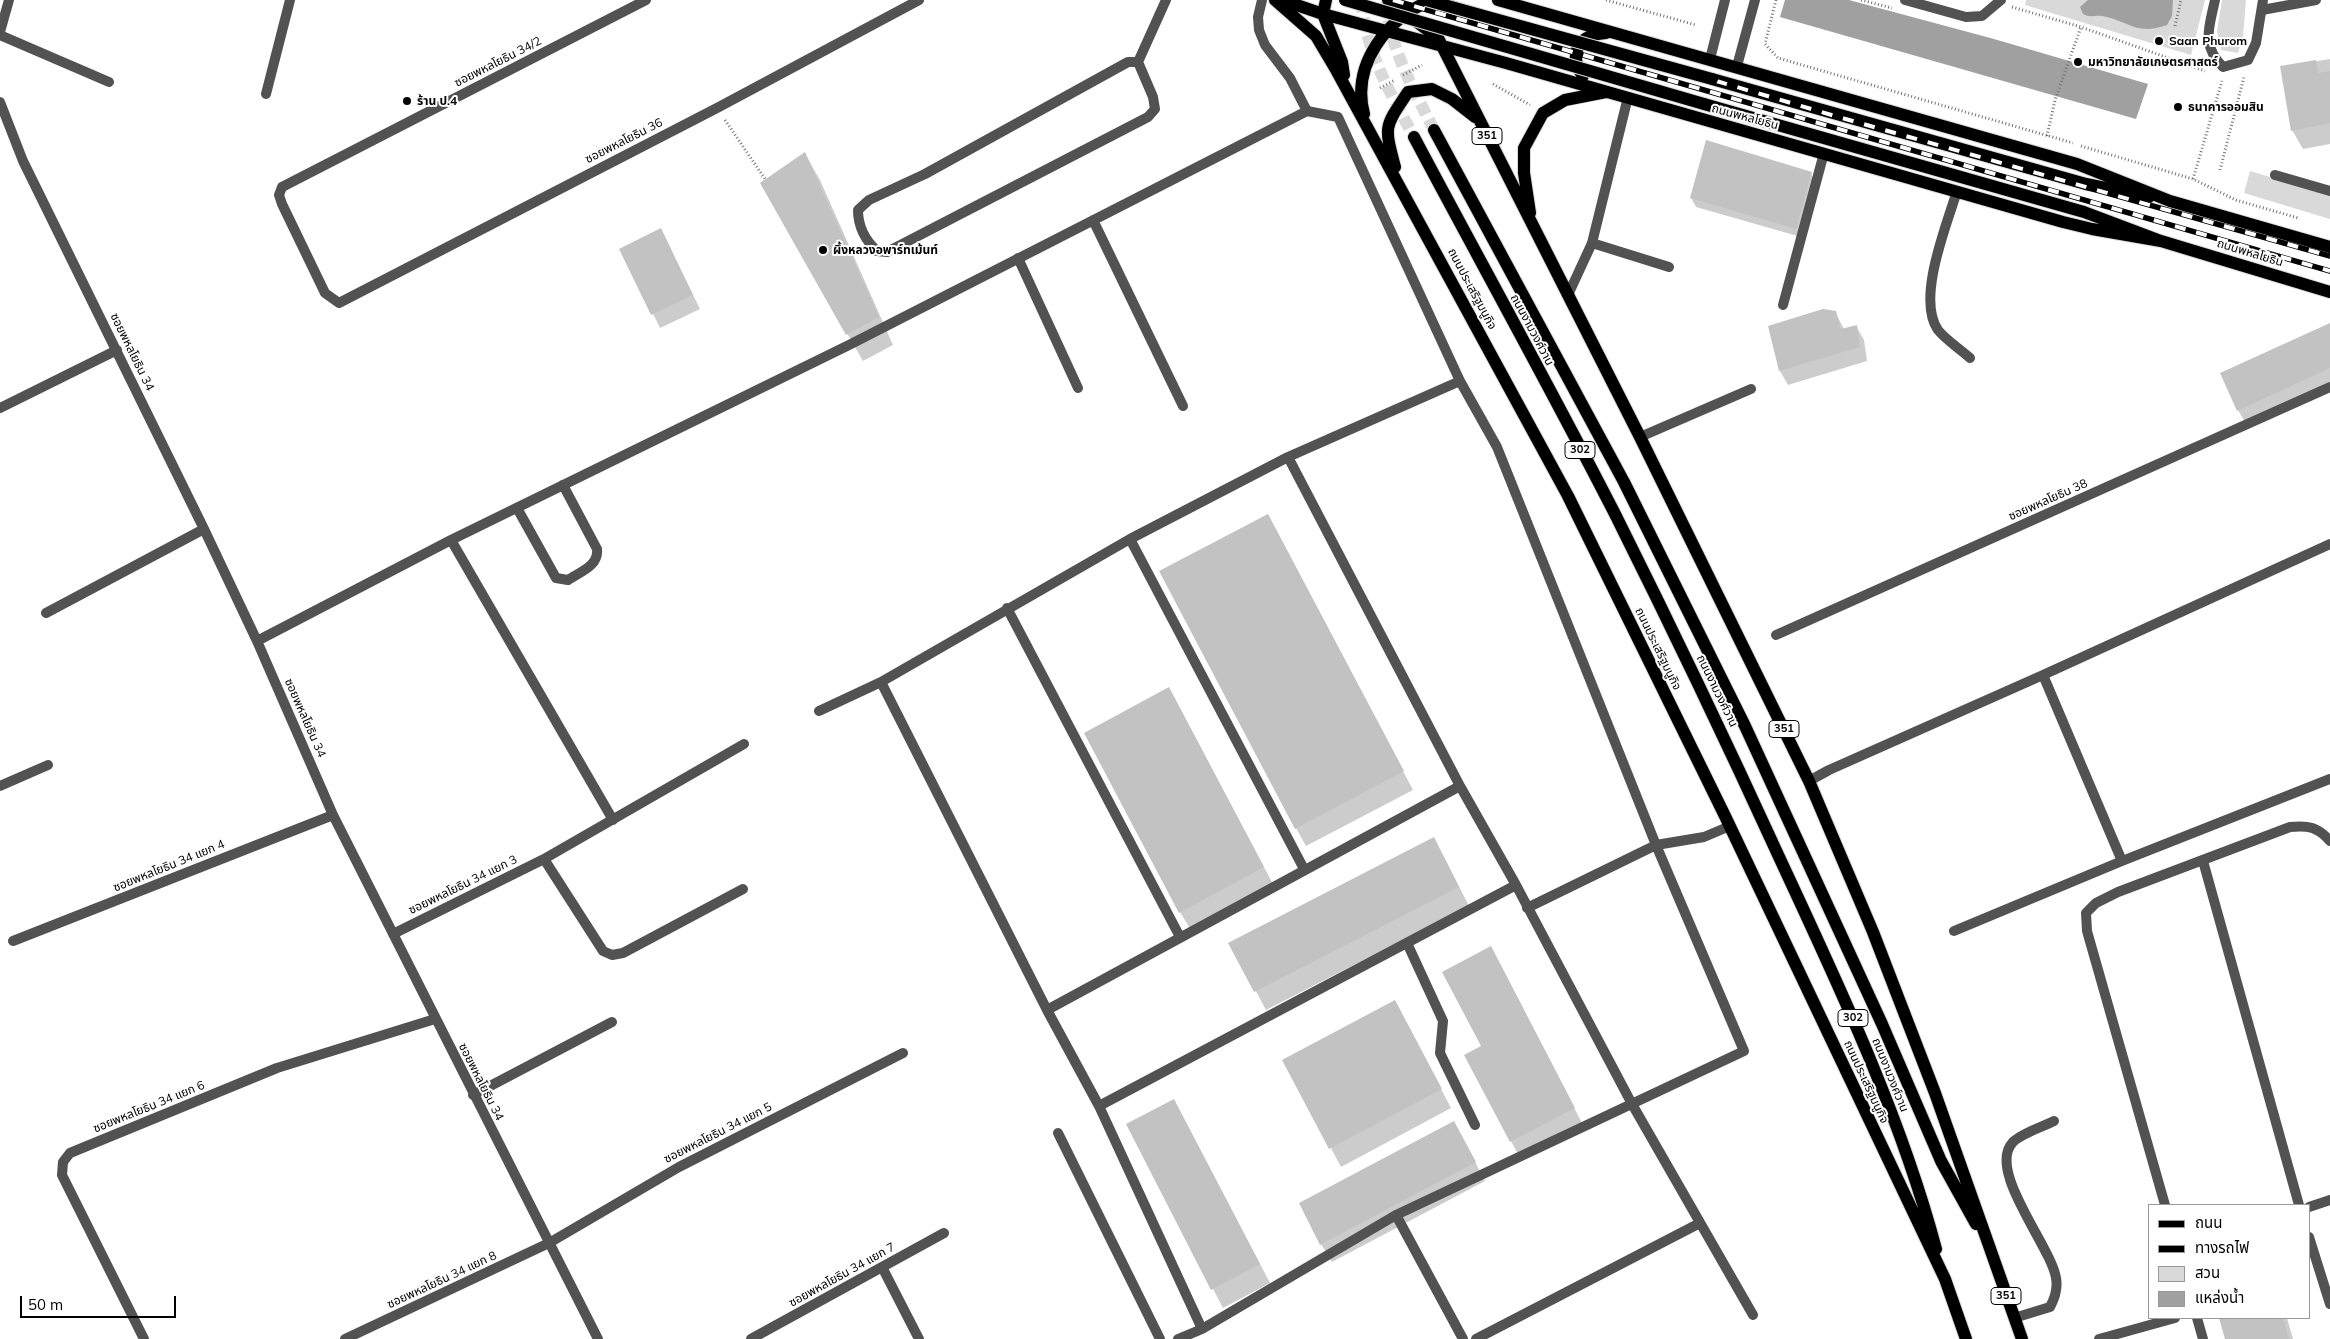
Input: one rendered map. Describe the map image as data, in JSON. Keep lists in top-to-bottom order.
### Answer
{
  "streets": {
    "main road": [
      "ถนนพหลโยธิน",
      "351",
      "ถนนประเสริฐมนูกิจ",
      "ถนนงามวงศ์วาน",
      "302"
    ],
    "street": [
      "ซอยพหลโยธิน 34/2",
      "ซอยพหลโยธิน 36",
      "ซอยพหลโยธิน 34",
      "ซอยพหลโยธิน 38",
      "ซอยพหลโยธิน 34 แยก 4",
      "ซอยพหลโยธิน 34 แยก 3",
      "ซอยพหลโยธิน 34 แยก 6",
      "ซอยพหลโยธิน 34 แยก 5",
      "ซอยพหลโยธิน 34 แยก 7",
      "ซอยพหลโยธิน 34 แยก 8"
    ]
  },
  "crossings": [
    ["ซอยพหลโยธิน 34/2", "ซอยพหลโยธิน 36"],
    ["ถนนพหลโยธิน", "351"],
    ["351", "ถนนงามวงศ์วาน"],
    ["ถนนประเสริฐมนูกิจ", "ถนนงามวงศ์วาน"],
    ["ซอยพหลโยธิน 34", "ซอยพหลโยธิน 34 แยก 4"],
    ["ซอยพหลโยธิน 34", "ซอยพหลโยธิน 34 แยก 3"],
    ["ซอยพหลโยธิน 34", "ซอยพหลโยธิน 34 แยก 6"],
    ["ซอยพหลโยธิน 34", "ซอยพหลโยธิน 34 แยก 5"],
    ["ซอยพหลโยธิน 34", "ซอยพหลโยธิน 34 แยก 8"],
    ["ซอยพหลโยธิน 34 แยก 5", "ซอยพหลโยธิน 34 แยก 8"]
  ],
  "places": [
    "Saan Phurom",
    "มหาวิทยาลัยเกษตรศาสตร์",
    "ร้าน ป.4",
    "ธนาคารออมสิน",
    "ผึ้งหลวงอพาร์ทเม้นท์"
  ],
  "legend": [
    "ถนน",
    "ทางรถไฟ",
    "สวน",
    "แหล่งน้ำ"
  ],
  "scale_bar": "50 m"
}
